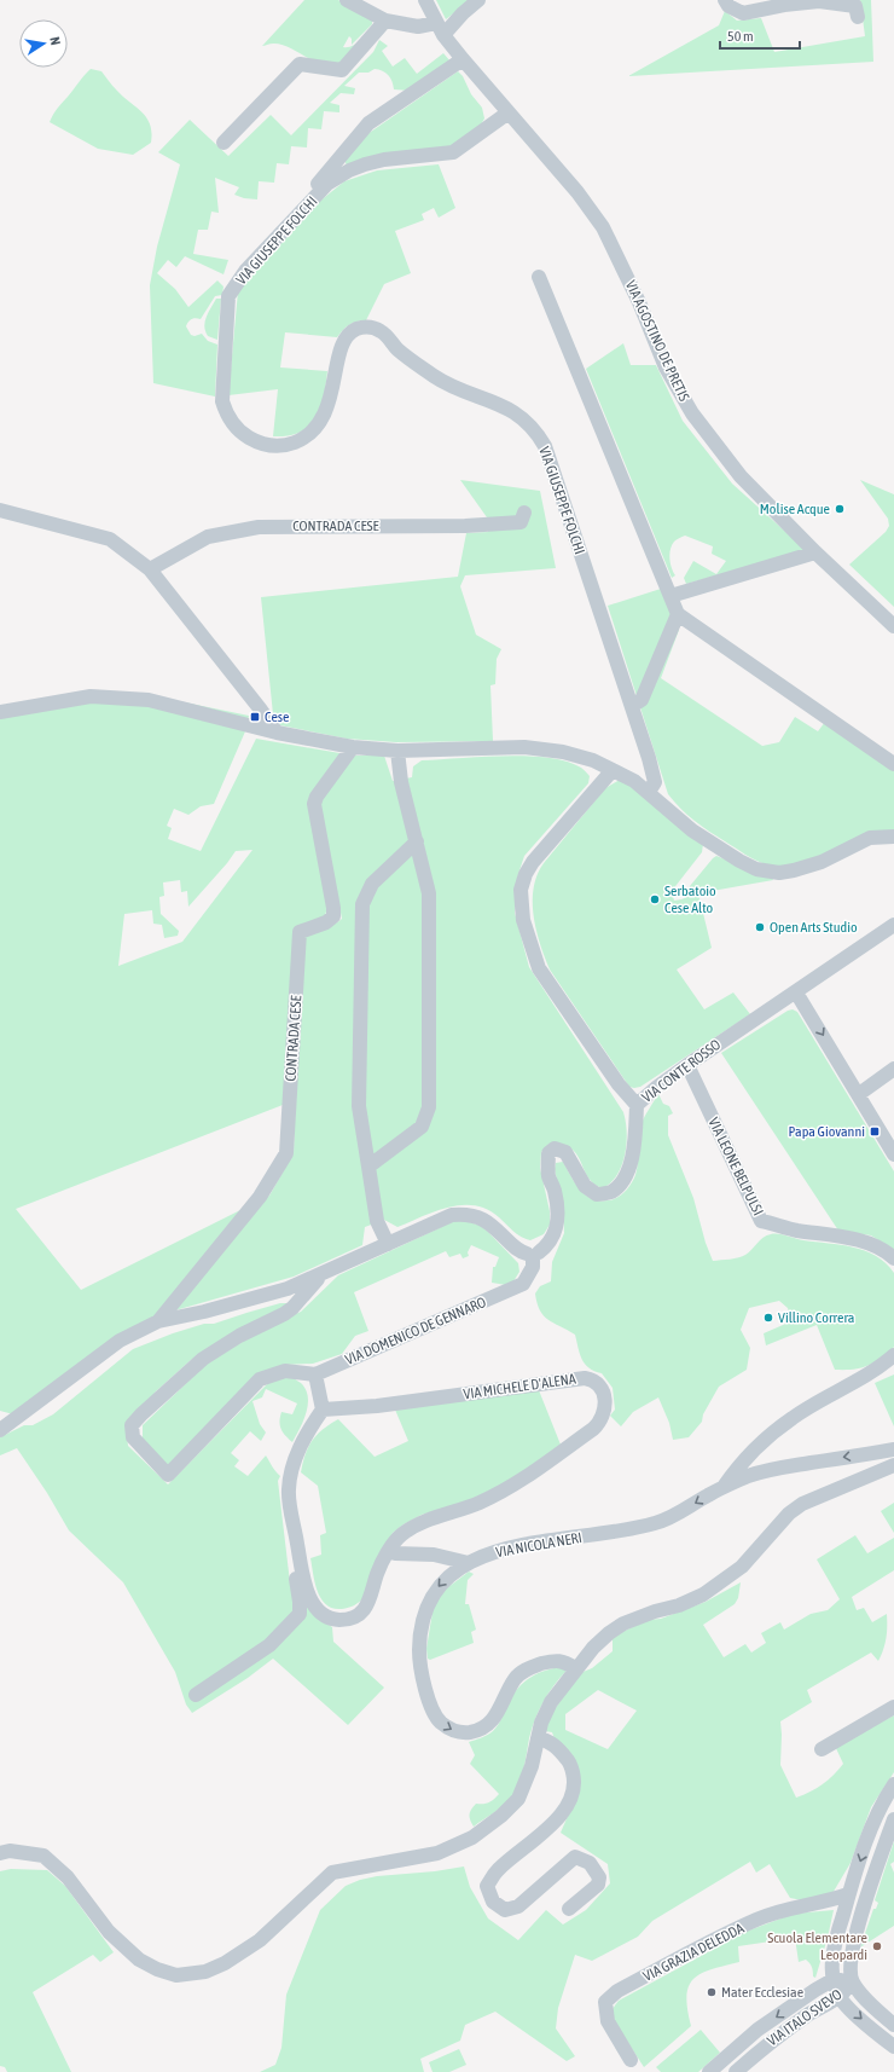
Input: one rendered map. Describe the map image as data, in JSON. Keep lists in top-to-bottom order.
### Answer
{
  "streets": {
    "street": [
      "VIA GIUSEPPE FOLCHI",
      "VIA AGOSTINO DE PRETIS",
      "CONTRADA CESE",
      "VIA CONTE ROSSO",
      "VIA LEONE BELPULSI",
      "VIA DOMENICO DE GENNARO",
      "VIA MICHELE D'ALENA",
      "VIA NICOLA NERI",
      "VIA GRAZIA DELEDDA",
      "VIA ITALO SVEVO"
    ]
  },
  "crossings": [
    ["VIA GIUSEPPE FOLCHI", "VIA AGOSTINO DE PRETIS"],
    ["VIA CONTE ROSSO", "VIA LEONE BELPULSI"],
    ["VIA CONTE ROSSO", "VIA DOMENICO DE GENNARO"]
  ],
  "places": {
    "other": [
      "Molise Acque",
      "Serbatoio Cese Alto",
      "Open Arts Studio",
      "Villino Correra",
      "Scuola Elementare Leopardi",
      "Mater Ecclesiae"
    ],
    "transit": ["Cese", "Papa Giovanni"]
  },
  "scale_bar": "50 m",
  "north": "right"
}
